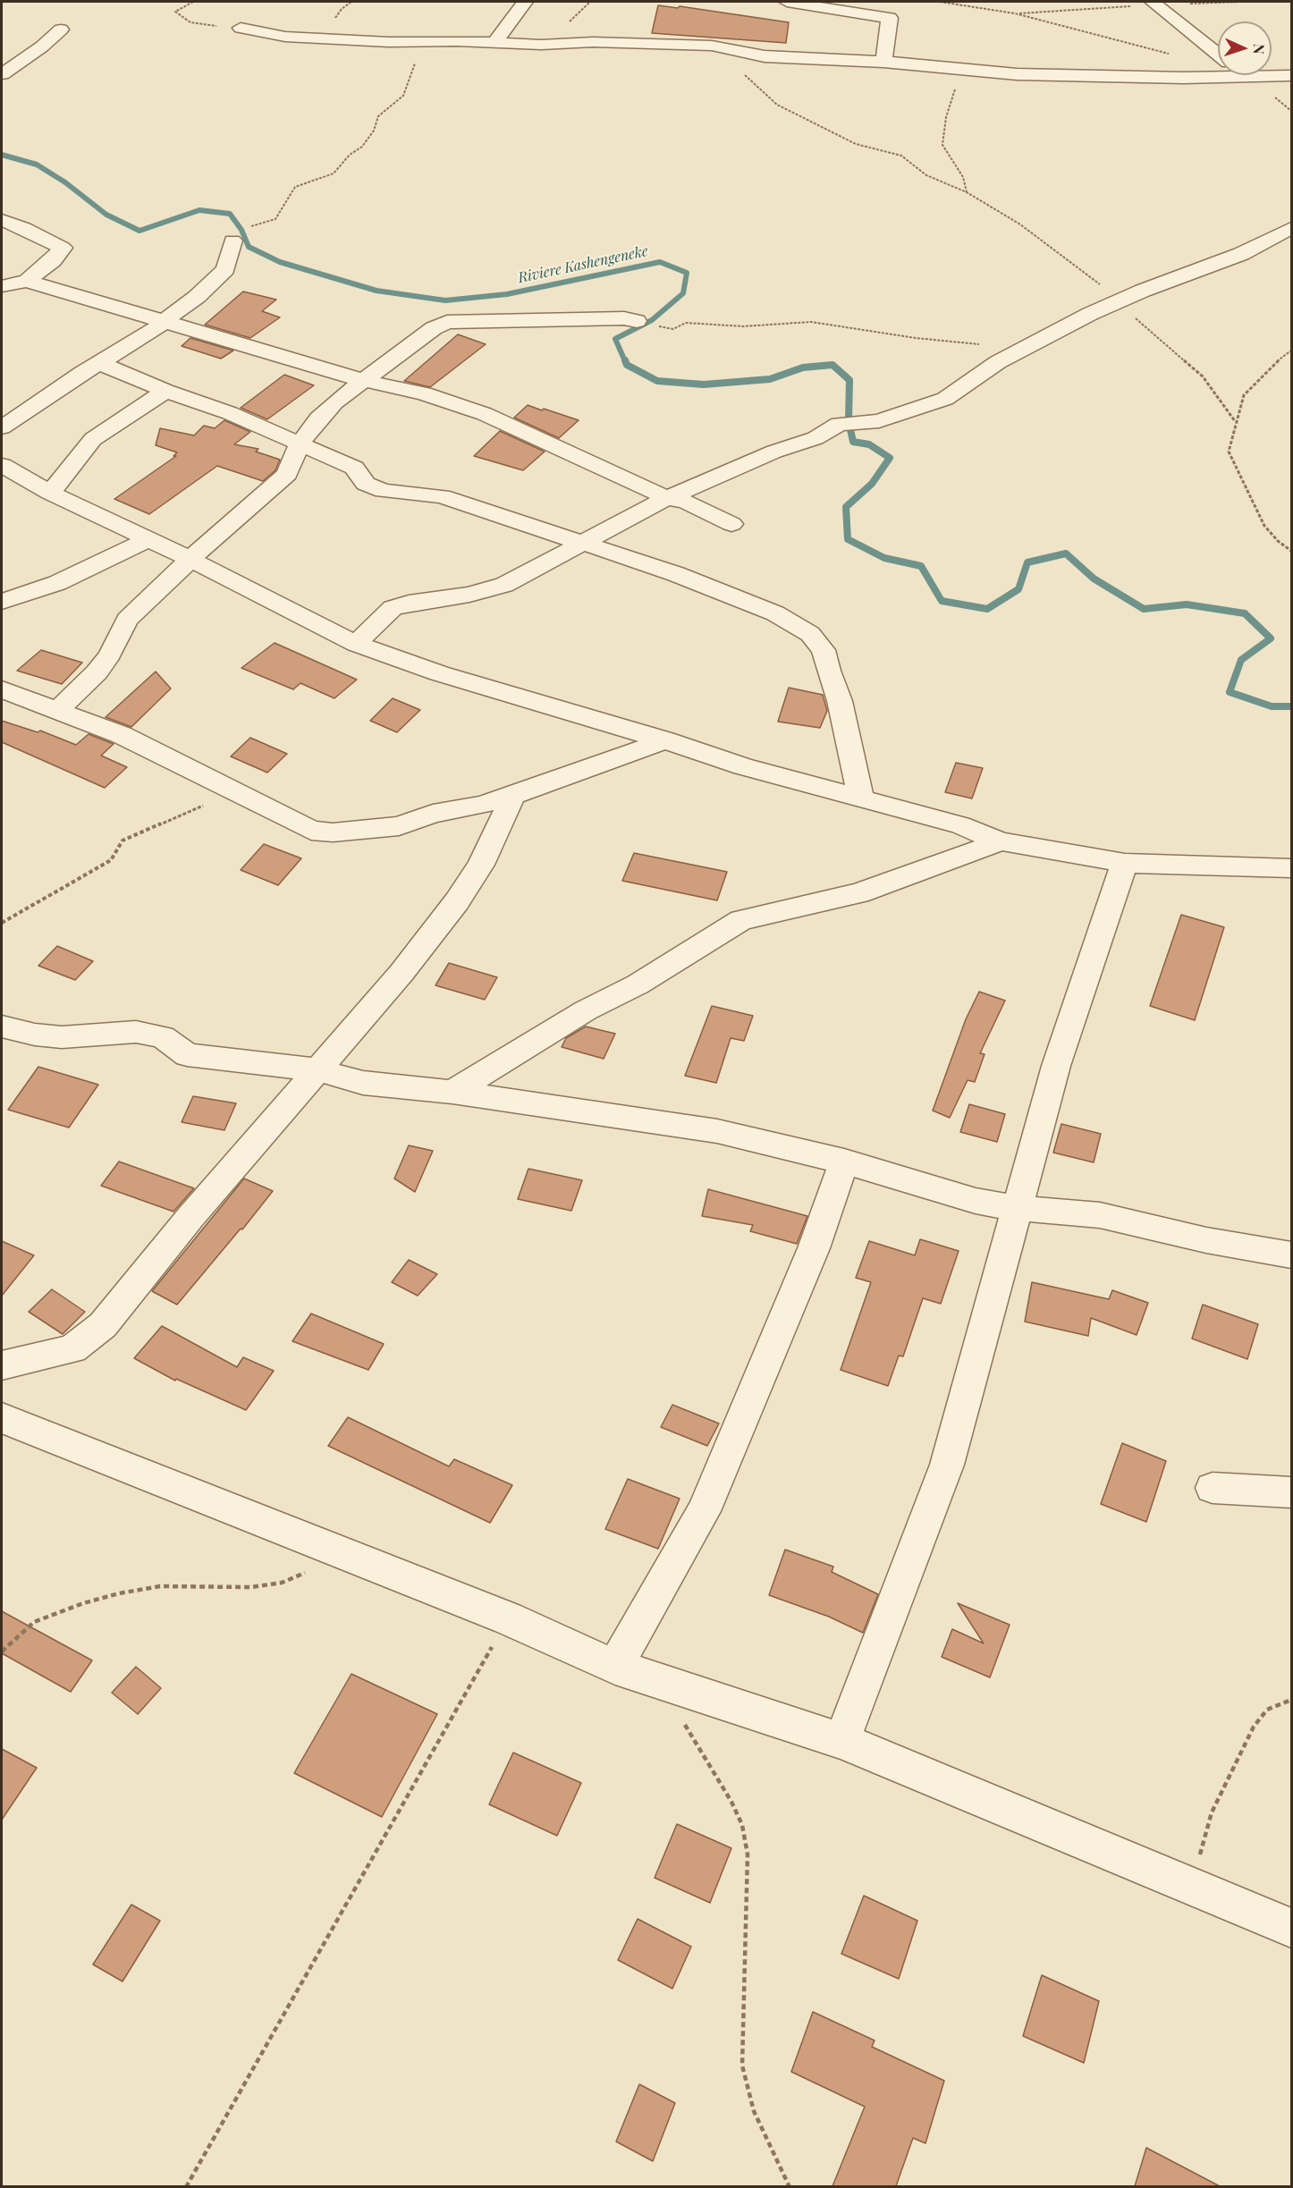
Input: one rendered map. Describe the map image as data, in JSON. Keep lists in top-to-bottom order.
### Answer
{
  "water": ["Riviere Kashengeneke"],
  "north": "right"
}
